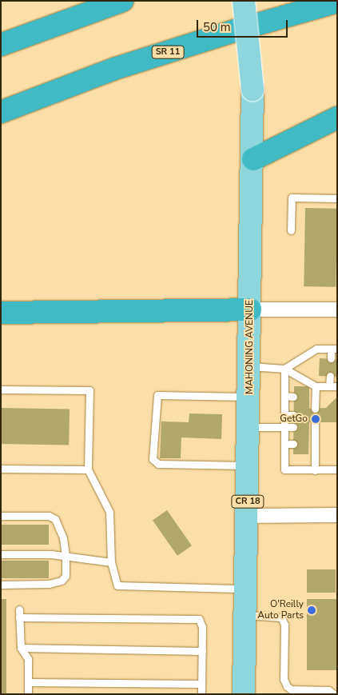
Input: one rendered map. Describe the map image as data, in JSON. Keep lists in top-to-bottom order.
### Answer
{
  "streets": {
    "highway": ["SR 11"],
    "main road": ["MAHONING AVENUE", "CR 18"]
  },
  "places": ["GetGo", "O'Reilly Auto Parts"],
  "scale_bar": "50 m"
}
